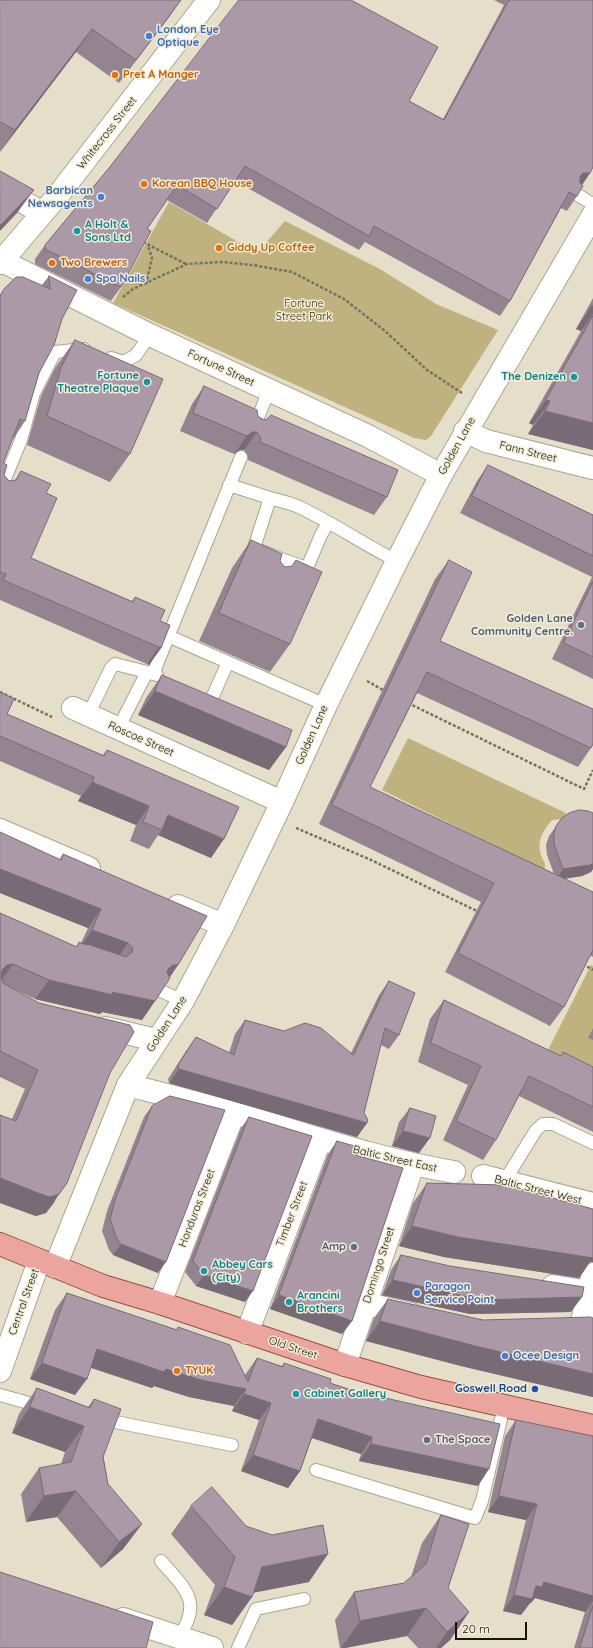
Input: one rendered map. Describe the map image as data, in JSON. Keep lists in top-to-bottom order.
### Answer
{
  "streets": {
    "main road": ["Old Street"],
    "street": [
      "Whitecross Street",
      "Fortune Street",
      "Golden Lane",
      "Fann Street",
      "Roscoe Street",
      "Baltic Street East",
      "Baltic Street West",
      "Honduras Street",
      "Timber Street",
      "Domingo Street",
      "Central Street"
    ]
  },
  "crossings": [
    ["Whitecross Street", "Fortune Street"],
    ["Fortune Street", "Golden Lane"],
    ["Golden Lane", "Fann Street"],
    ["Golden Lane", "Roscoe Street"],
    ["Golden Lane", "Baltic Street East"],
    ["Golden Lane", "Central Street"],
    ["Golden Lane", "Old Street"],
    ["Baltic Street East", "Honduras Street"],
    ["Baltic Street East", "Timber Street"],
    ["Baltic Street East", "Domingo Street"],
    ["Honduras Street", "Old Street"],
    ["Timber Street", "Old Street"],
    ["Domingo Street", "Old Street"],
    ["Central Street", "Old Street"]
  ],
  "parks": ["Fortune Street Park"],
  "places": [
    "London Eye Optique",
    "Pret A Manger",
    "Korean BBQ House",
    "Barbican Newsagents",
    "A Holt & Sons Ltd",
    "Giddy Up Coffee",
    "Two Brewers",
    "Spa Nails",
    "The Denizen",
    "Fortune Theatre Plaque",
    "Golden Lane Community Centre.",
    "Amp",
    "Abbey Cars (City)",
    "Paragon Service Point",
    "Arancini Brothers",
    "Ocee Design",
    "TYUK",
    "Goswell Road",
    "Cabinet Gallery",
    "The Space"
  ],
  "scale_bar": "20 m"
}
